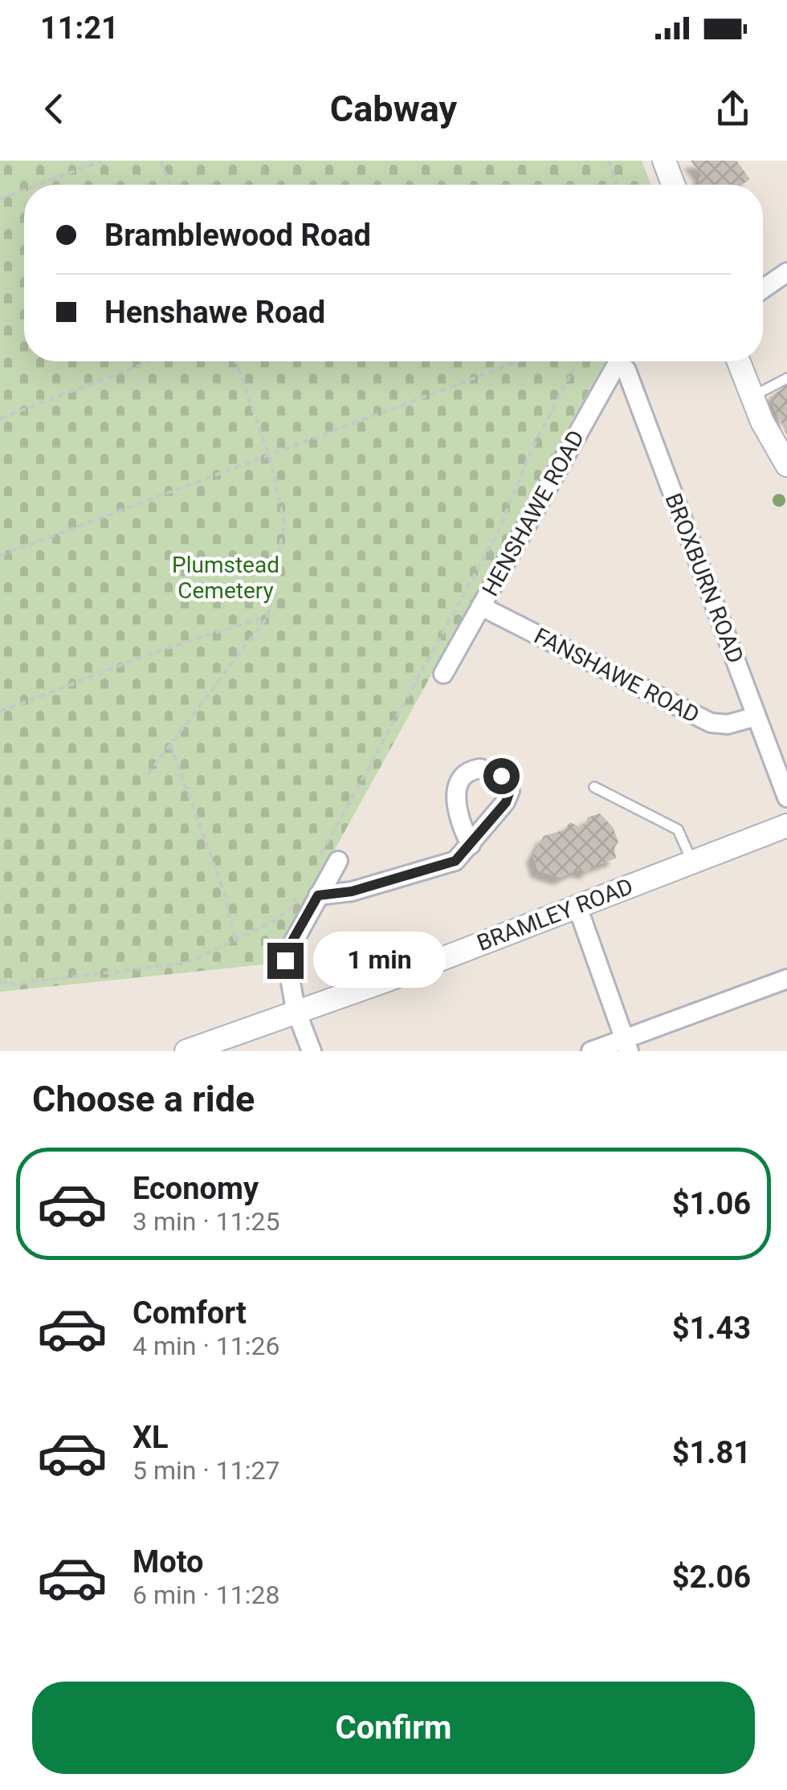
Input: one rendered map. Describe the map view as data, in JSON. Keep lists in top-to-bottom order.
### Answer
{
  "streets": {
    "street": [
      "HENSHAWE ROAD",
      "BROXBURN ROAD",
      "FANSHAWE ROAD",
      "BRAMLEY ROAD"
    ]
  },
  "crossings": [
    ["HENSHAWE ROAD", "FANSHAWE ROAD"],
    ["BROXBURN ROAD", "FANSHAWE ROAD"]
  ],
  "parks": ["Plumstead Cemetery"],
  "page": {
    "status": "11:21",
    "header": "Cabway",
    "banner": ["Bramblewood Road", "Henshawe Road"],
    "bubble": "1 min",
    "heading": "Choose a ride",
    "list": [
      {
        "name": "Economy",
        "note": "3 min · 11:25",
        "value": "$1.06"
      },
      {
        "name": "Comfort",
        "note": "4 min · 11:26",
        "value": "$1.43"
      },
      {
        "name": "XL",
        "note": "5 min · 11:27",
        "value": "$1.81"
      },
      {
        "name": "Moto",
        "note": "6 min · 11:28",
        "value": "$2.06"
      }
    ],
    "buttons": "Confirm"
  }
}
